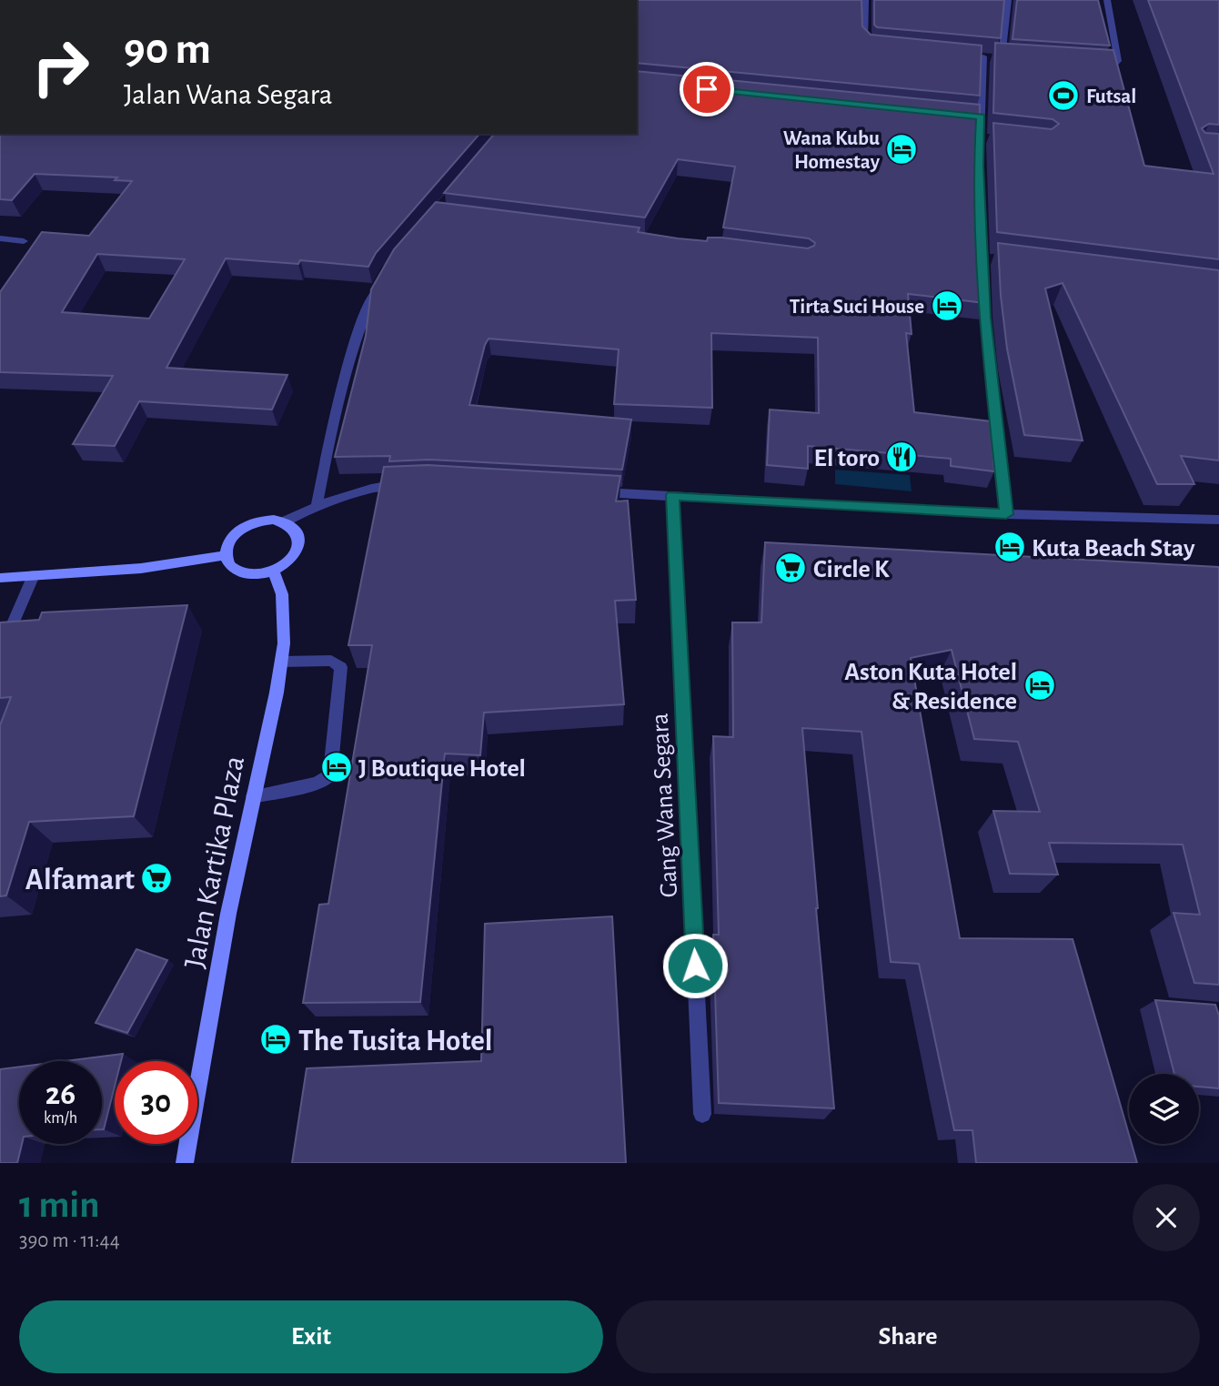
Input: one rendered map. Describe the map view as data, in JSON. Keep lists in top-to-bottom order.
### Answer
{
  "streets": {
    "main road": ["Jalan Kartika Plaza"],
    "street": ["Gang Wana Segara"]
  },
  "places": {
    "sports": ["Futsal"],
    "hotel": [
      "Wana Kubu Homestay",
      "Tirta Suci House",
      "Kuta Beach Stay",
      "Aston Kuta Hotel & Residence",
      "J Boutique Hotel",
      "The Tusita Hotel"
    ],
    "restaurant": ["El toro"],
    "supermarket": ["Circle K", "Alfamart"]
  },
  "page": {
    "turn": ["90 m", "Jalan Wana Segara"],
    "speed": "26 km/h",
    "limit": "30",
    "heading": ["1 min", "390 m · 11:44"],
    "buttons": ["Exit", "Share"]
  }
}
